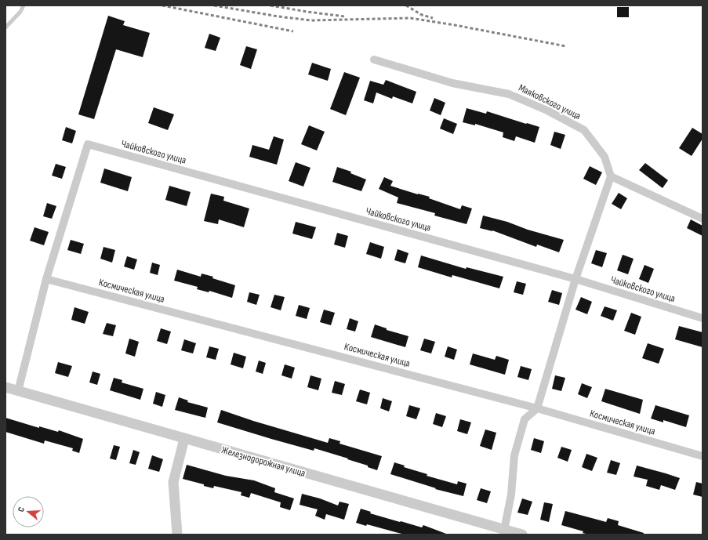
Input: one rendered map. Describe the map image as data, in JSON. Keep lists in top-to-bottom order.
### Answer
{
  "streets": {
    "street": [
      "Маяковского улица",
      "Чайковского улица",
      "Космическая улица",
      "Железнодорожная улица"
    ]
  },
  "crossings": [
    ["Чайковского улица", "Космическая улица"]
  ],
  "north": "left"
}
